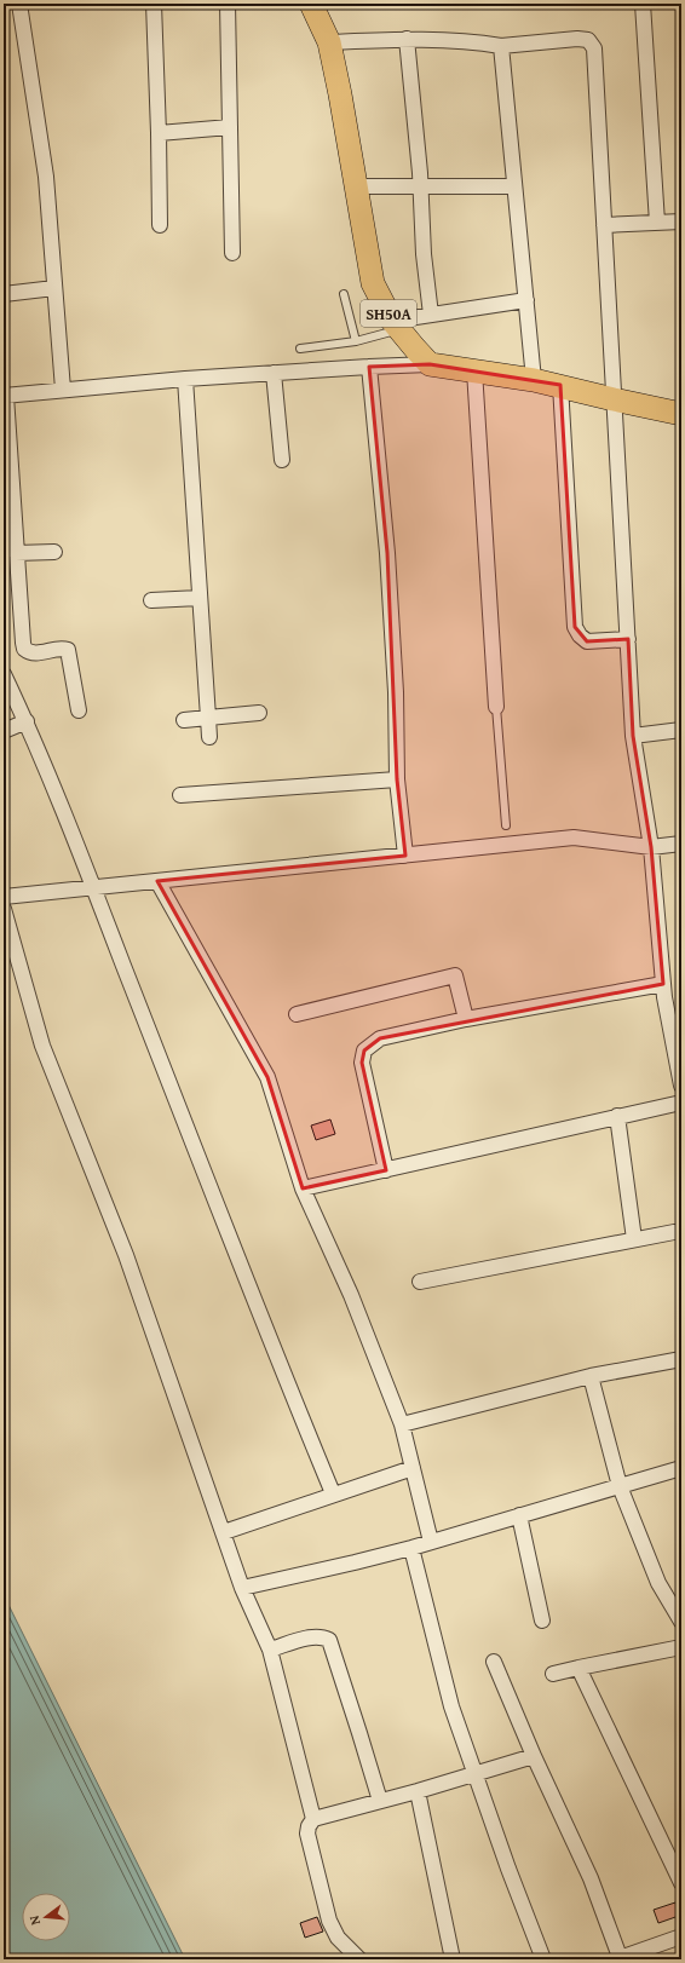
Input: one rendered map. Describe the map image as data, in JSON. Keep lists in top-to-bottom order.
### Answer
{
  "streets": {
    "main road": ["SH50A"]
  },
  "north": "left"
}
